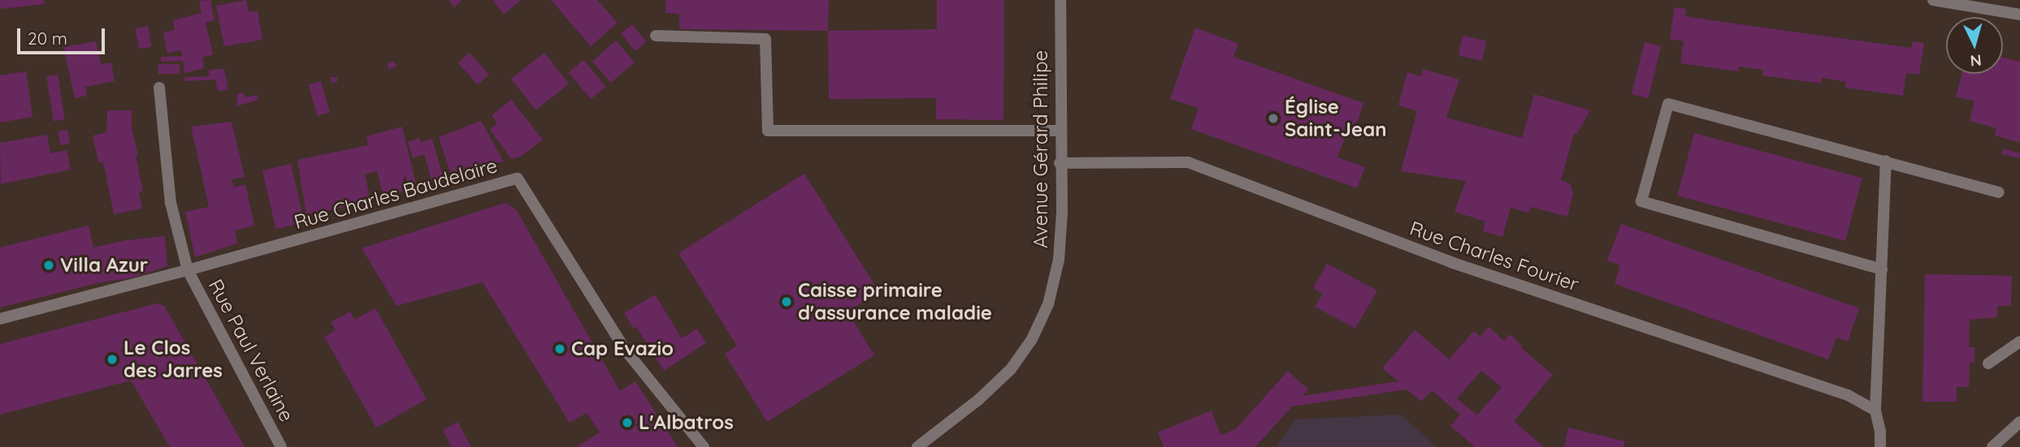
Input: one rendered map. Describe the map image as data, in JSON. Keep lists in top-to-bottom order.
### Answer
{
  "streets": {
    "street": [
      "Avenue Gérard Philipe",
      "Rue Charles Baudelaire",
      "Rue Charles Fourier",
      "Rue Paul Verlaine"
    ]
  },
  "crossings": [
    ["Avenue Gérard Philipe", "Rue Charles Fourier"],
    ["Rue Charles Baudelaire", "Rue Paul Verlaine"]
  ],
  "places": [
    "Église Saint-Jean",
    "Villa Azur",
    "Caisse primaire d'assurance maladie",
    "Cap Evazio",
    "Le Clos des Jarres",
    "L'Albatros"
  ],
  "scale_bar": "20 m",
  "north": "bottom"
}
